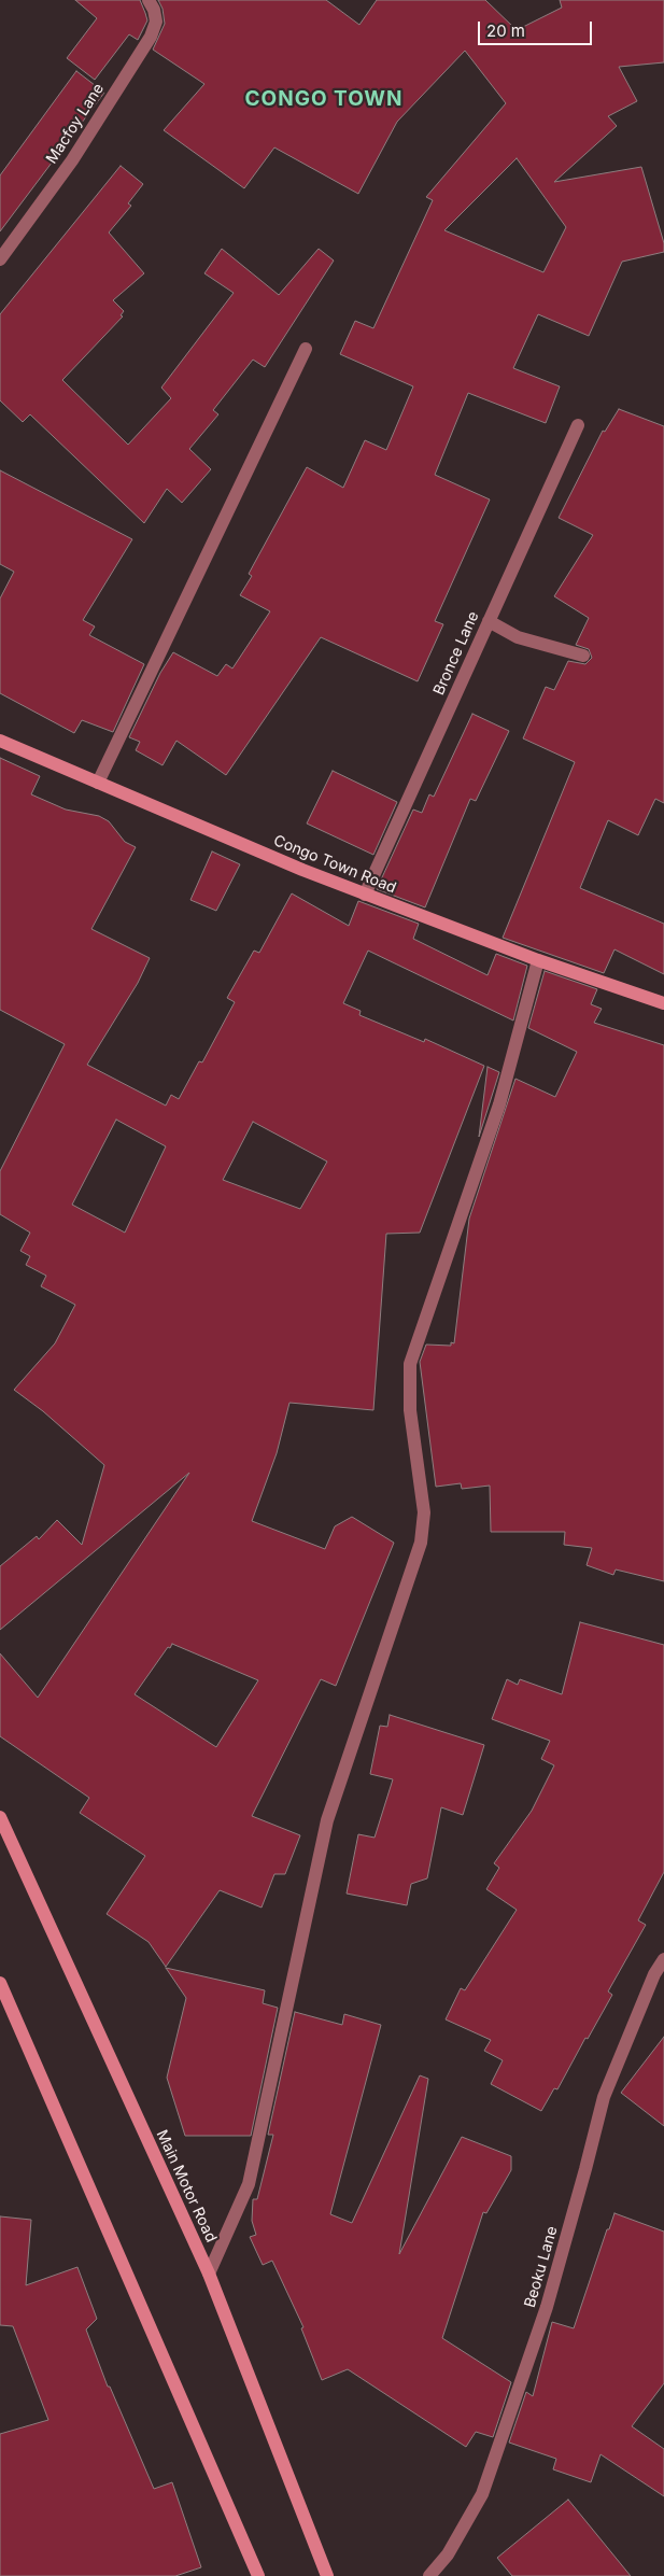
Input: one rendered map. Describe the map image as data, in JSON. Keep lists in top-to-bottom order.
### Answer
{
  "streets": {
    "main road": ["Congo Town Road", "Main Motor Road"],
    "street": ["Macfoy Lane", "Bronce Lane", "Beoku Lane"]
  },
  "crossings": [
    ["Bronce Lane", "Congo Town Road"]
  ],
  "districts": ["CONGO TOWN"],
  "scale_bar": "20 m"
}
